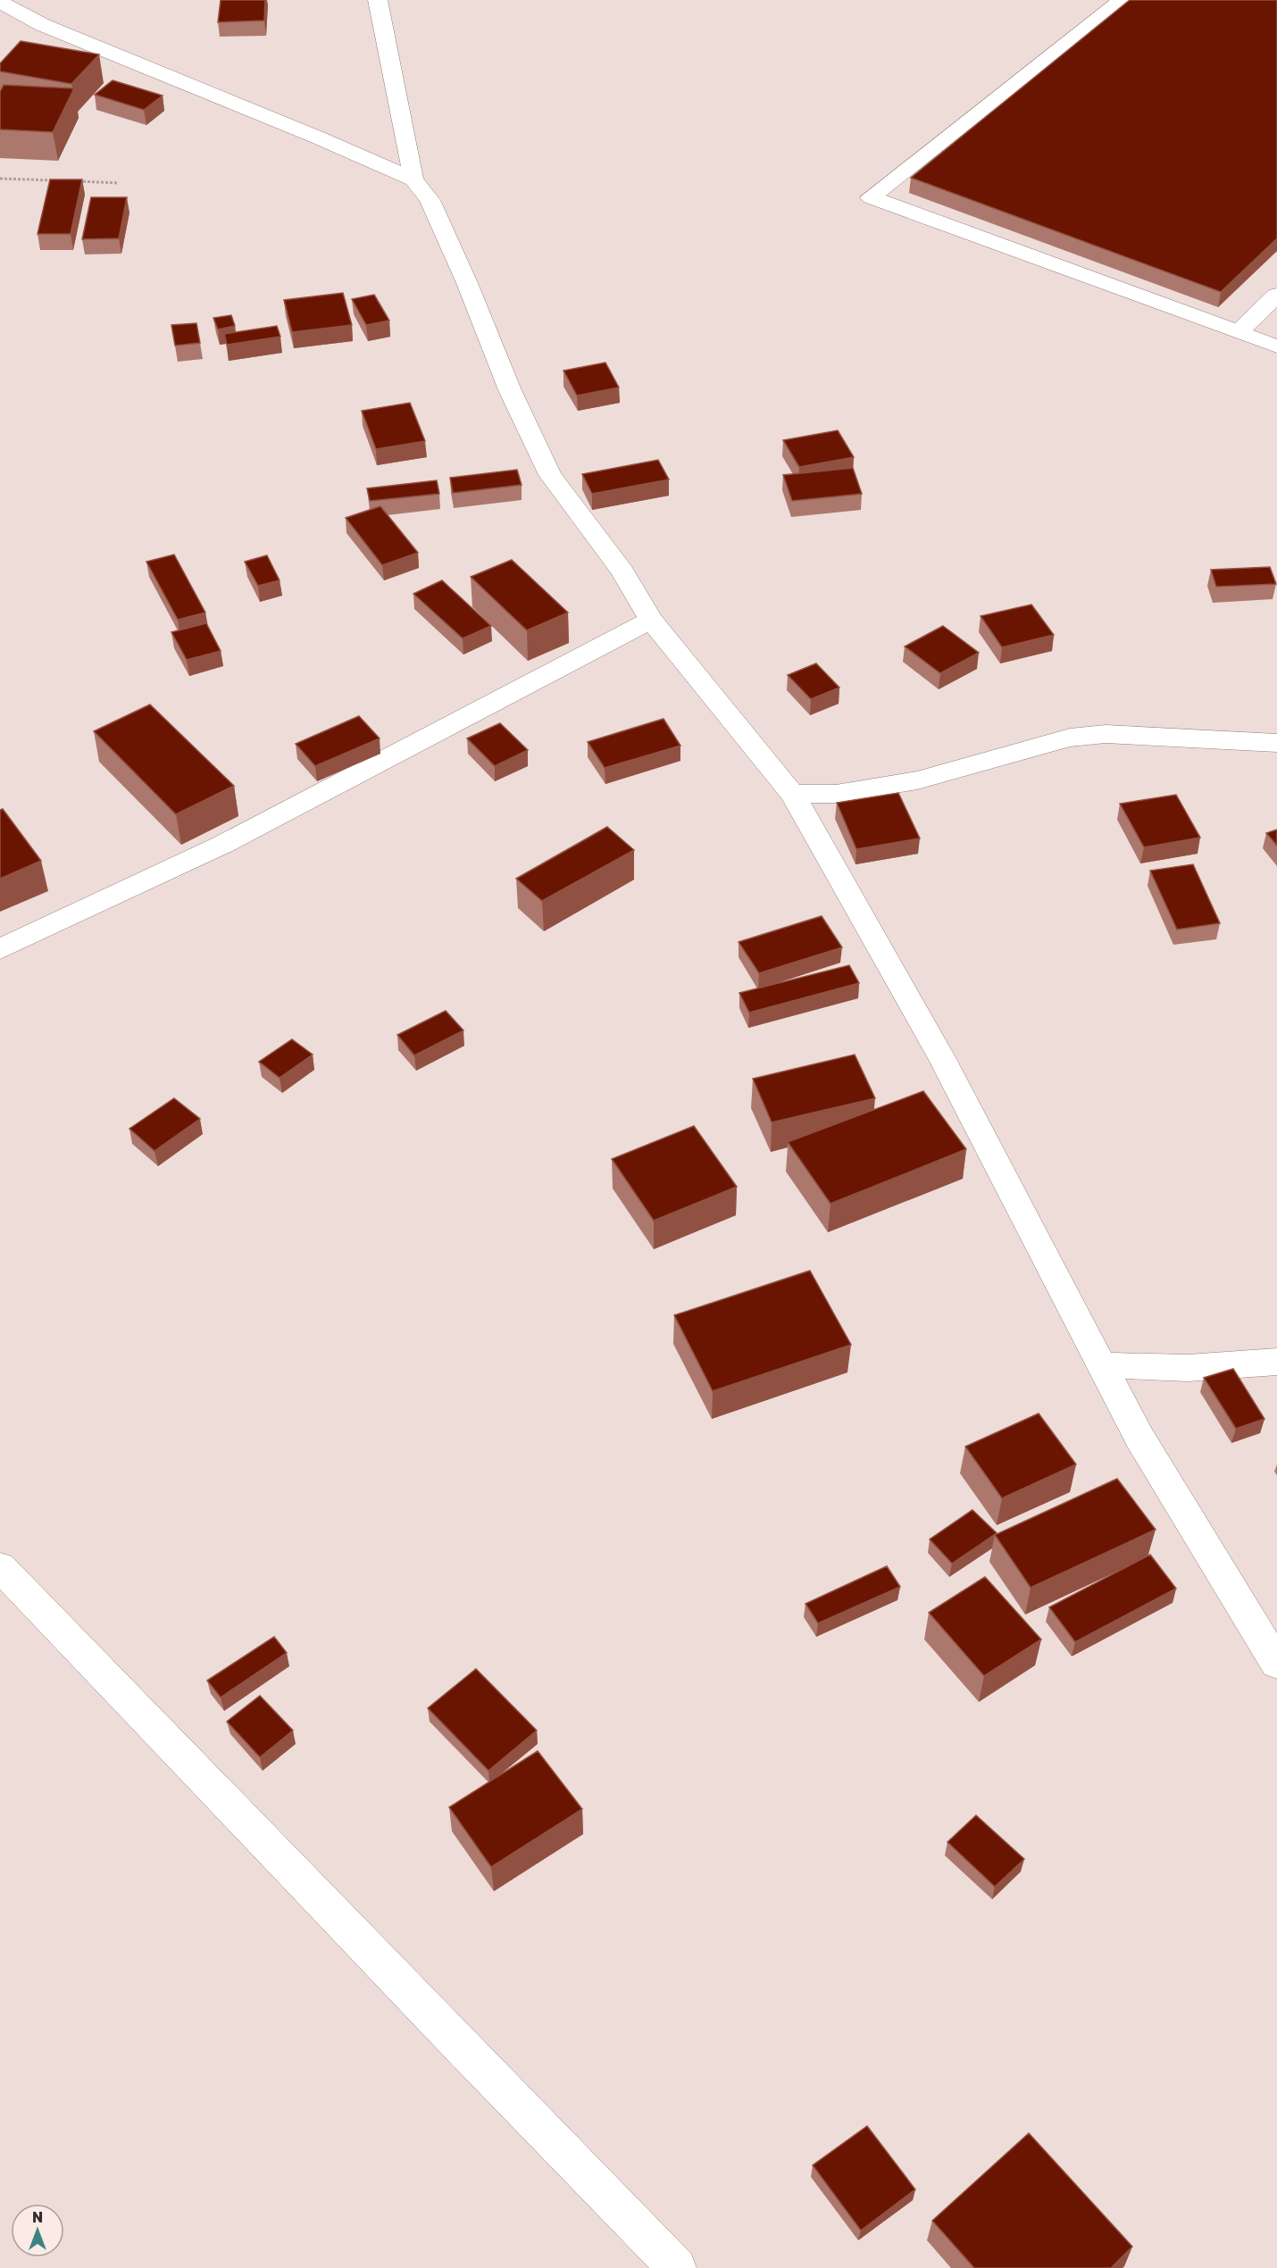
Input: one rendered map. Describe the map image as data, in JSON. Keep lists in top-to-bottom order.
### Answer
{
  "north": "top"
}
